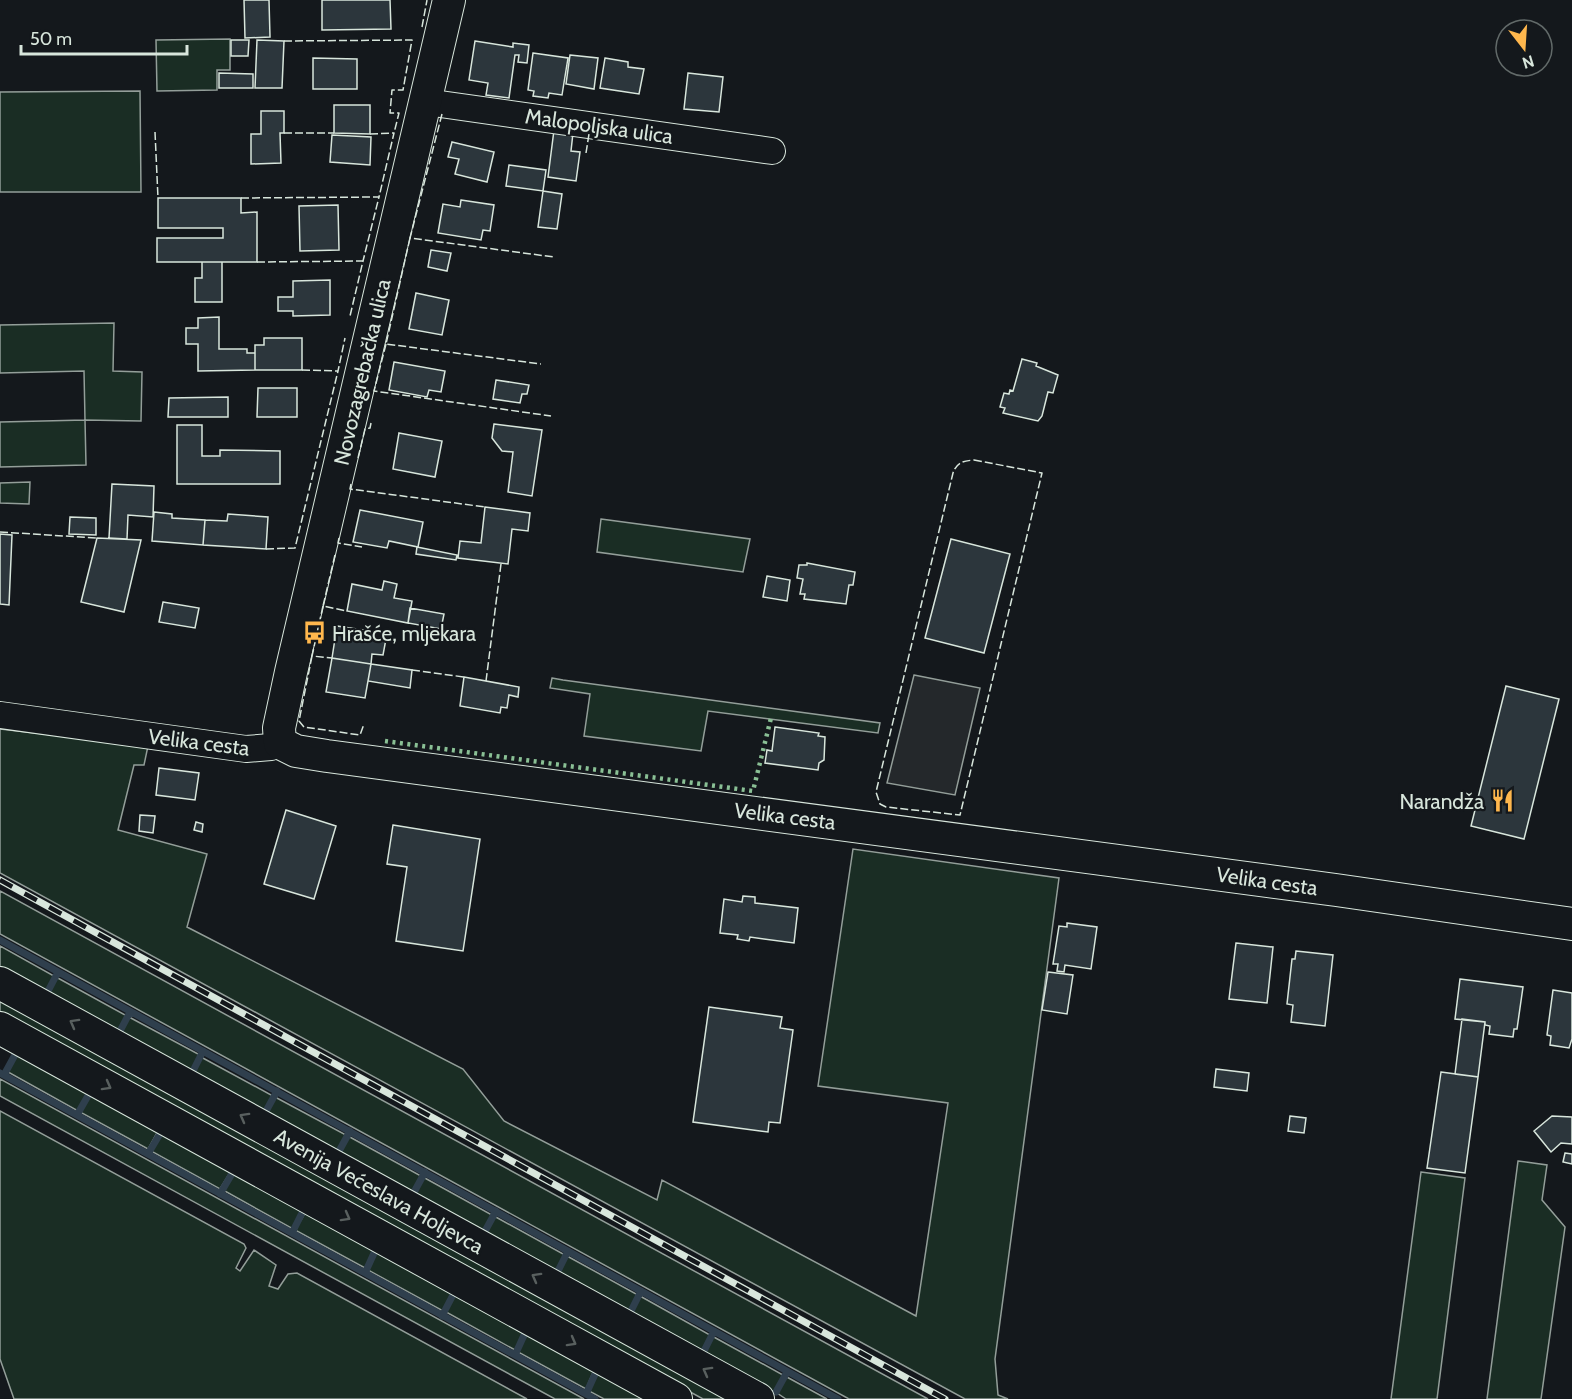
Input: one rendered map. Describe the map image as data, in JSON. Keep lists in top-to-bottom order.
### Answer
{
  "streets": {
    "main road": ["Novozagrebačka ulica", "Velika cesta", "Avenija Većeslava Holjevca"],
    "street": ["Malopoljska ulica"]
  },
  "crossings": [
    ["Malopoljska ulica", "Novozagrebačka ulica"],
    ["Novozagrebačka ulica", "Velika cesta"]
  ],
  "places": {
    "bus stop": ["Hrašće, mljekara"],
    "restaurant": ["Narandža"]
  },
  "scale_bar": "50 m",
  "north": "bottom"
}
